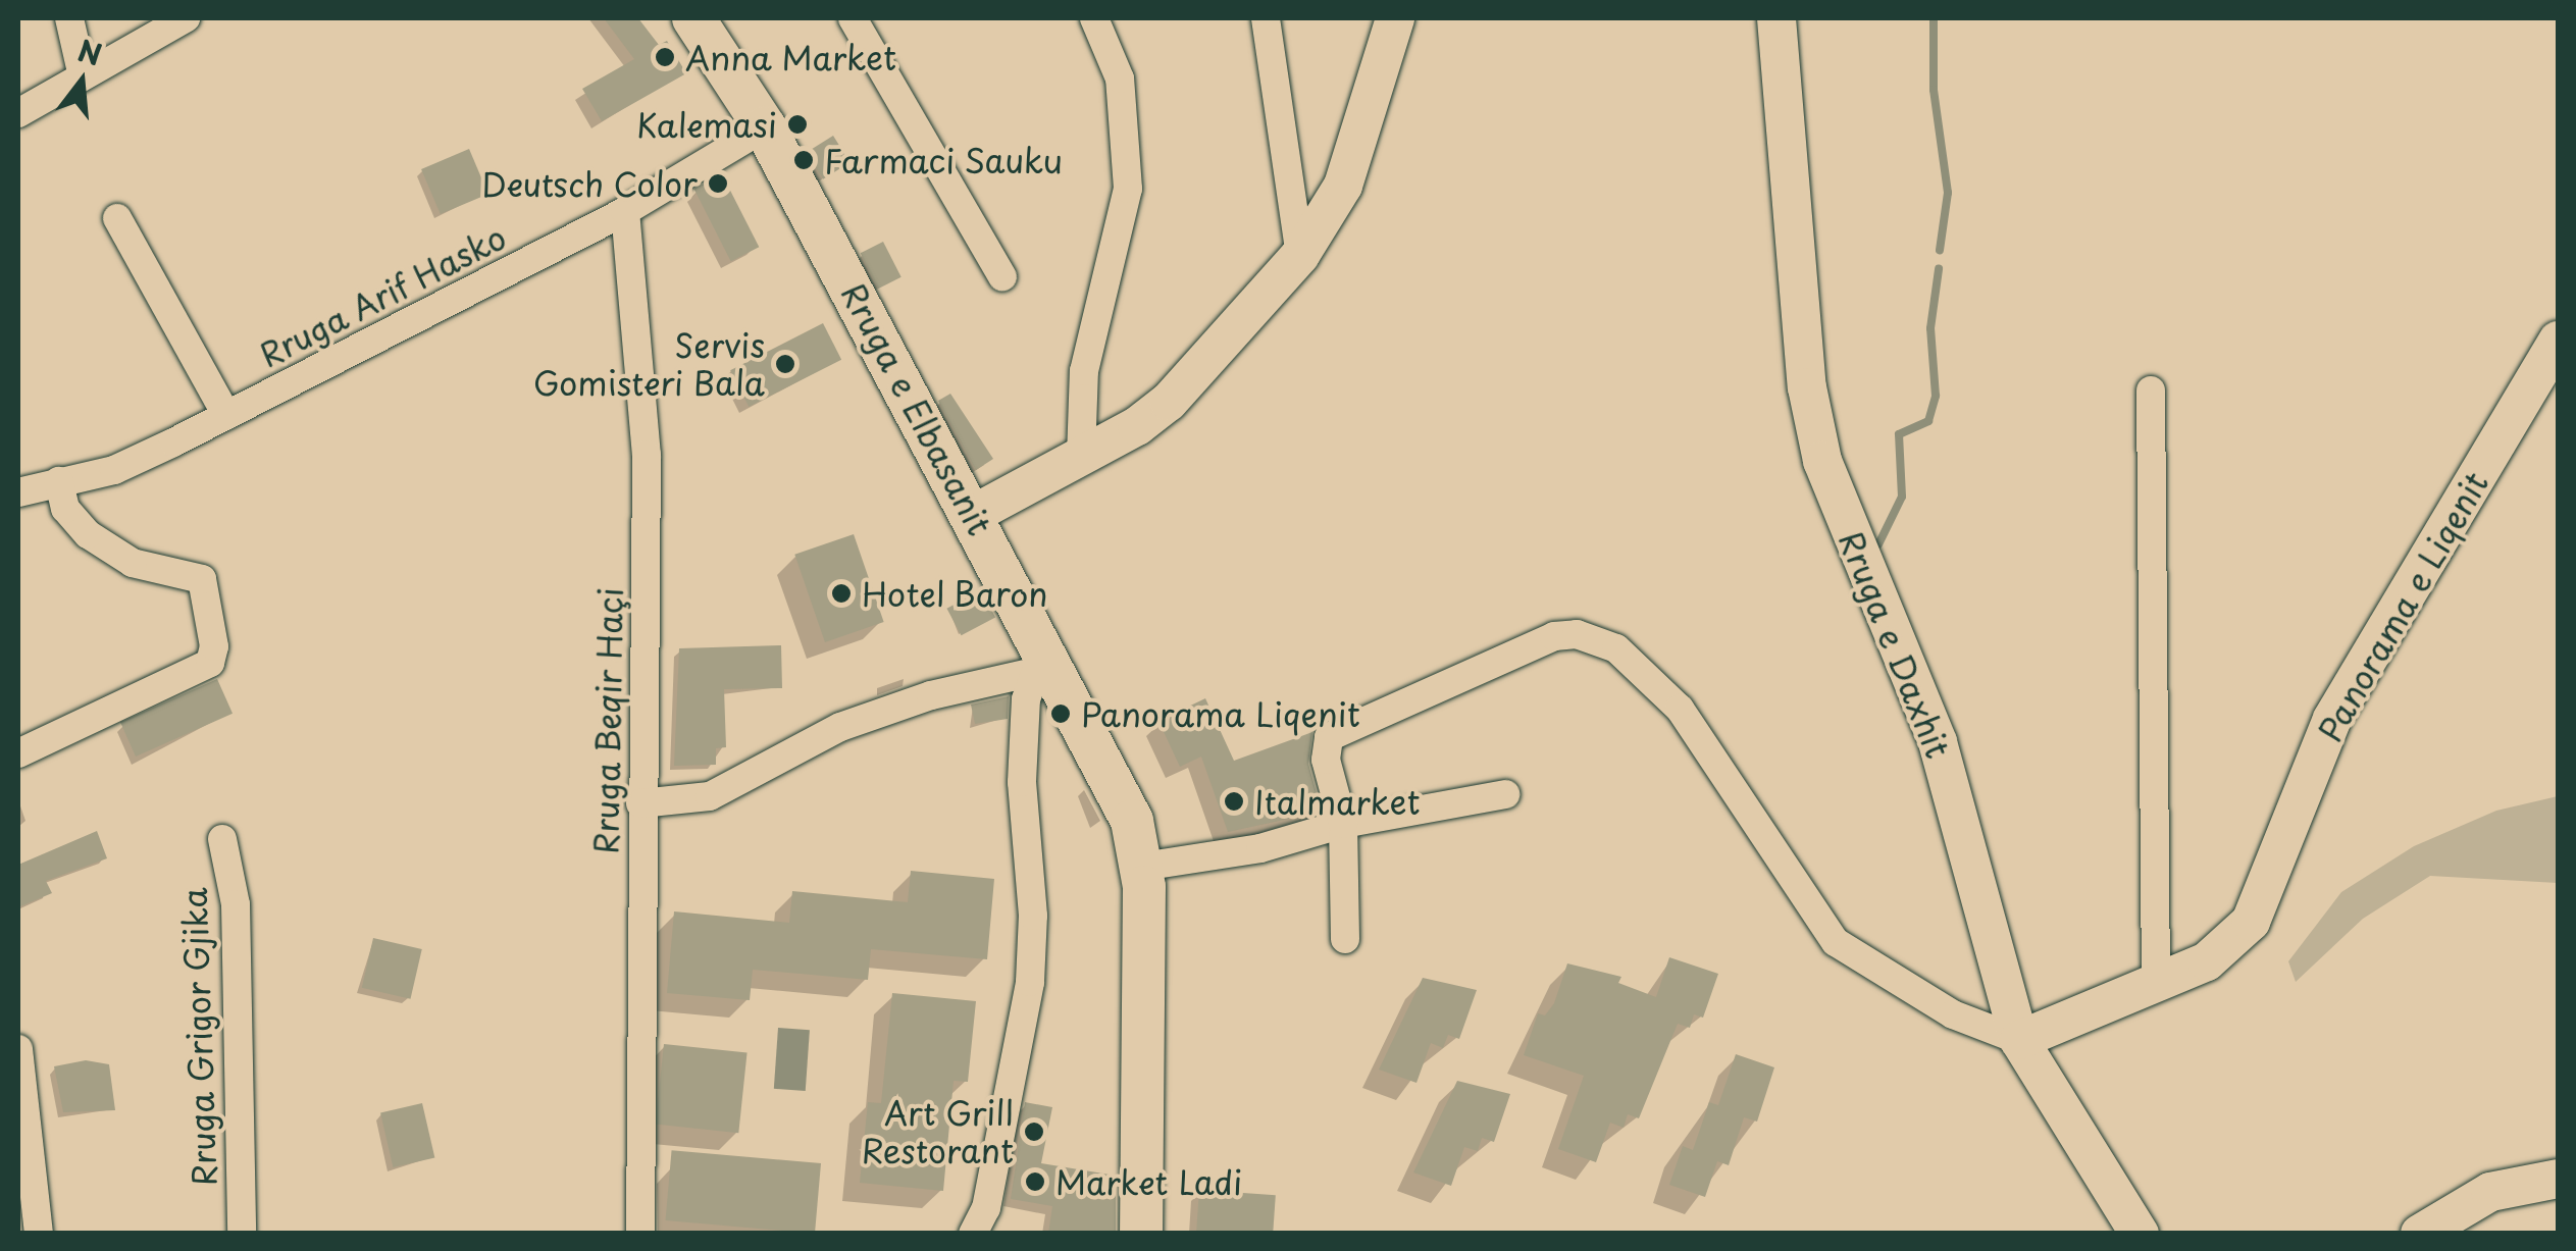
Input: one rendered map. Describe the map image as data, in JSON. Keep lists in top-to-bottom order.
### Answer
{
  "streets": {
    "main road": ["Rruga e Elbasanit"],
    "street": [
      "Rruga Arif Hasko",
      "Panorama e Liqenit",
      "Rruga e Daxhit",
      "Rruga Beqir Haçi",
      "Rruga Grigor Gjika"
    ]
  },
  "crossings": [
    ["Rruga Arif Hasko", "Rruga e Elbasanit"],
    ["Rruga Arif Hasko", "Rruga Beqir Haçi"],
    ["Panorama e Liqenit", "Rruga e Daxhit"]
  ],
  "places": [
    "Anna Market",
    "Kalemasi",
    "Farmaci Sauku",
    "Deutsch Color",
    "Servis Gomisteri Bala",
    "Hotel Baron",
    "Panorama Liqenit",
    "Italmarket",
    "Art Grill Restorant",
    "Market Ladi"
  ],
  "north": "top"
}
